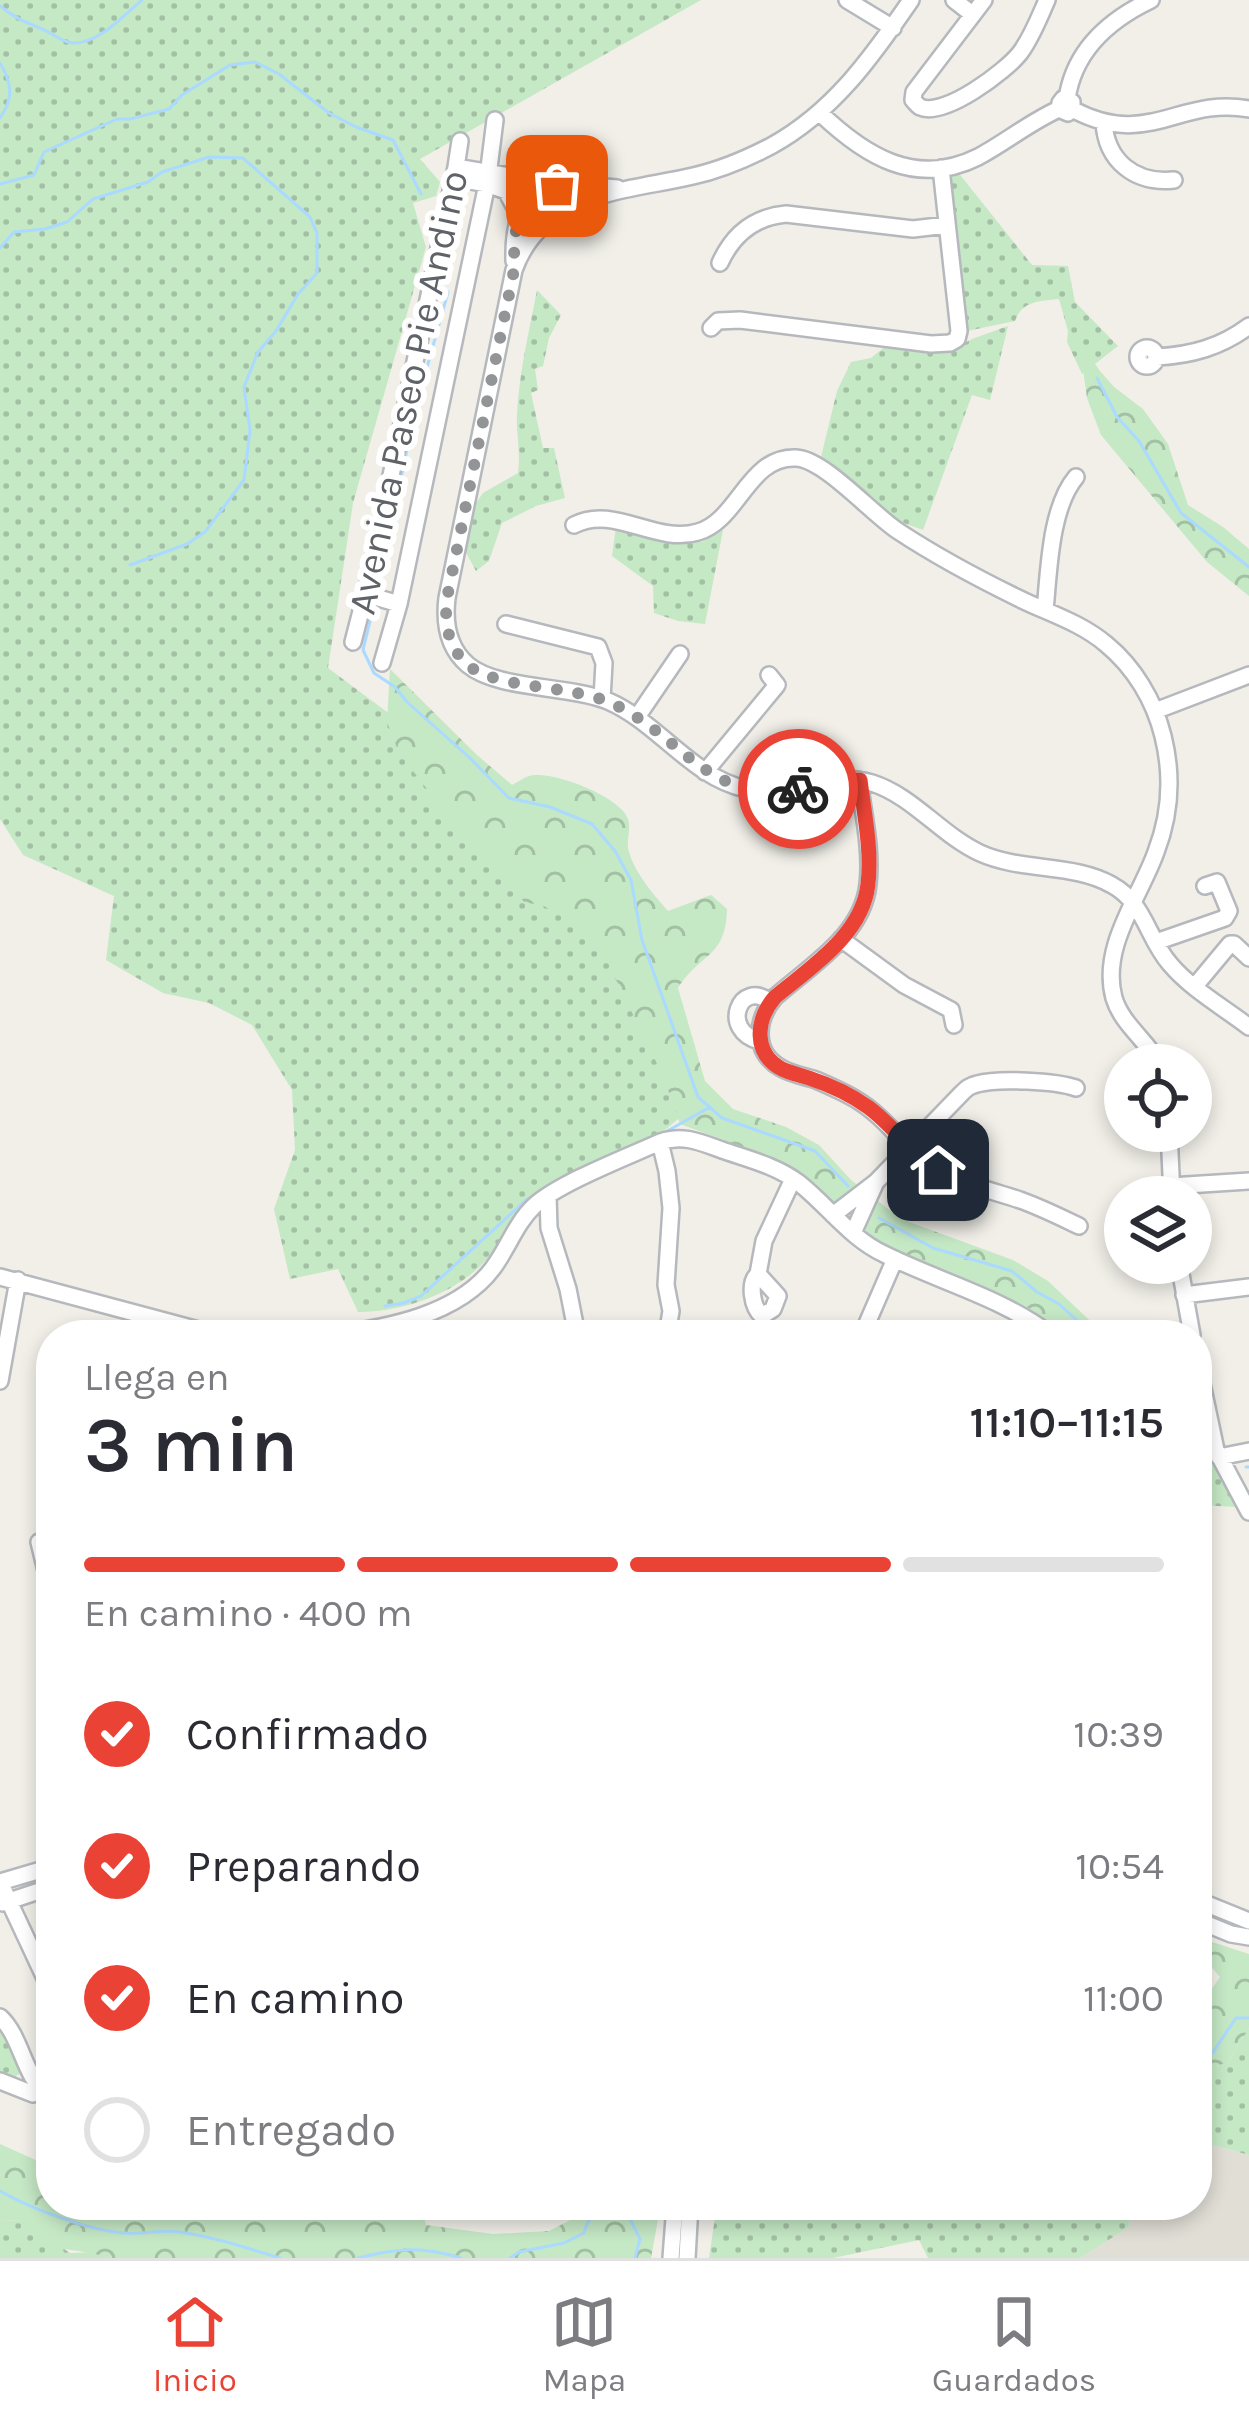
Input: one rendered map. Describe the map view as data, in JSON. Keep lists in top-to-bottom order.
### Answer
{
  "streets": {
    "street": ["Avenida Paseo Pie Andino"]
  },
  "page": {
    "heading": ["3 min", "Llega en", "11:10–11:15"],
    "bar": "En camino · 400 m",
    "list": [
      ["Confirmado", "10:39"],
      ["Preparando", "10:54"],
      ["En camino", "11:00"],
      "Entregado"
    ],
    "tabs": ["Inicio", "Mapa", "Guardados"]
  }
}
